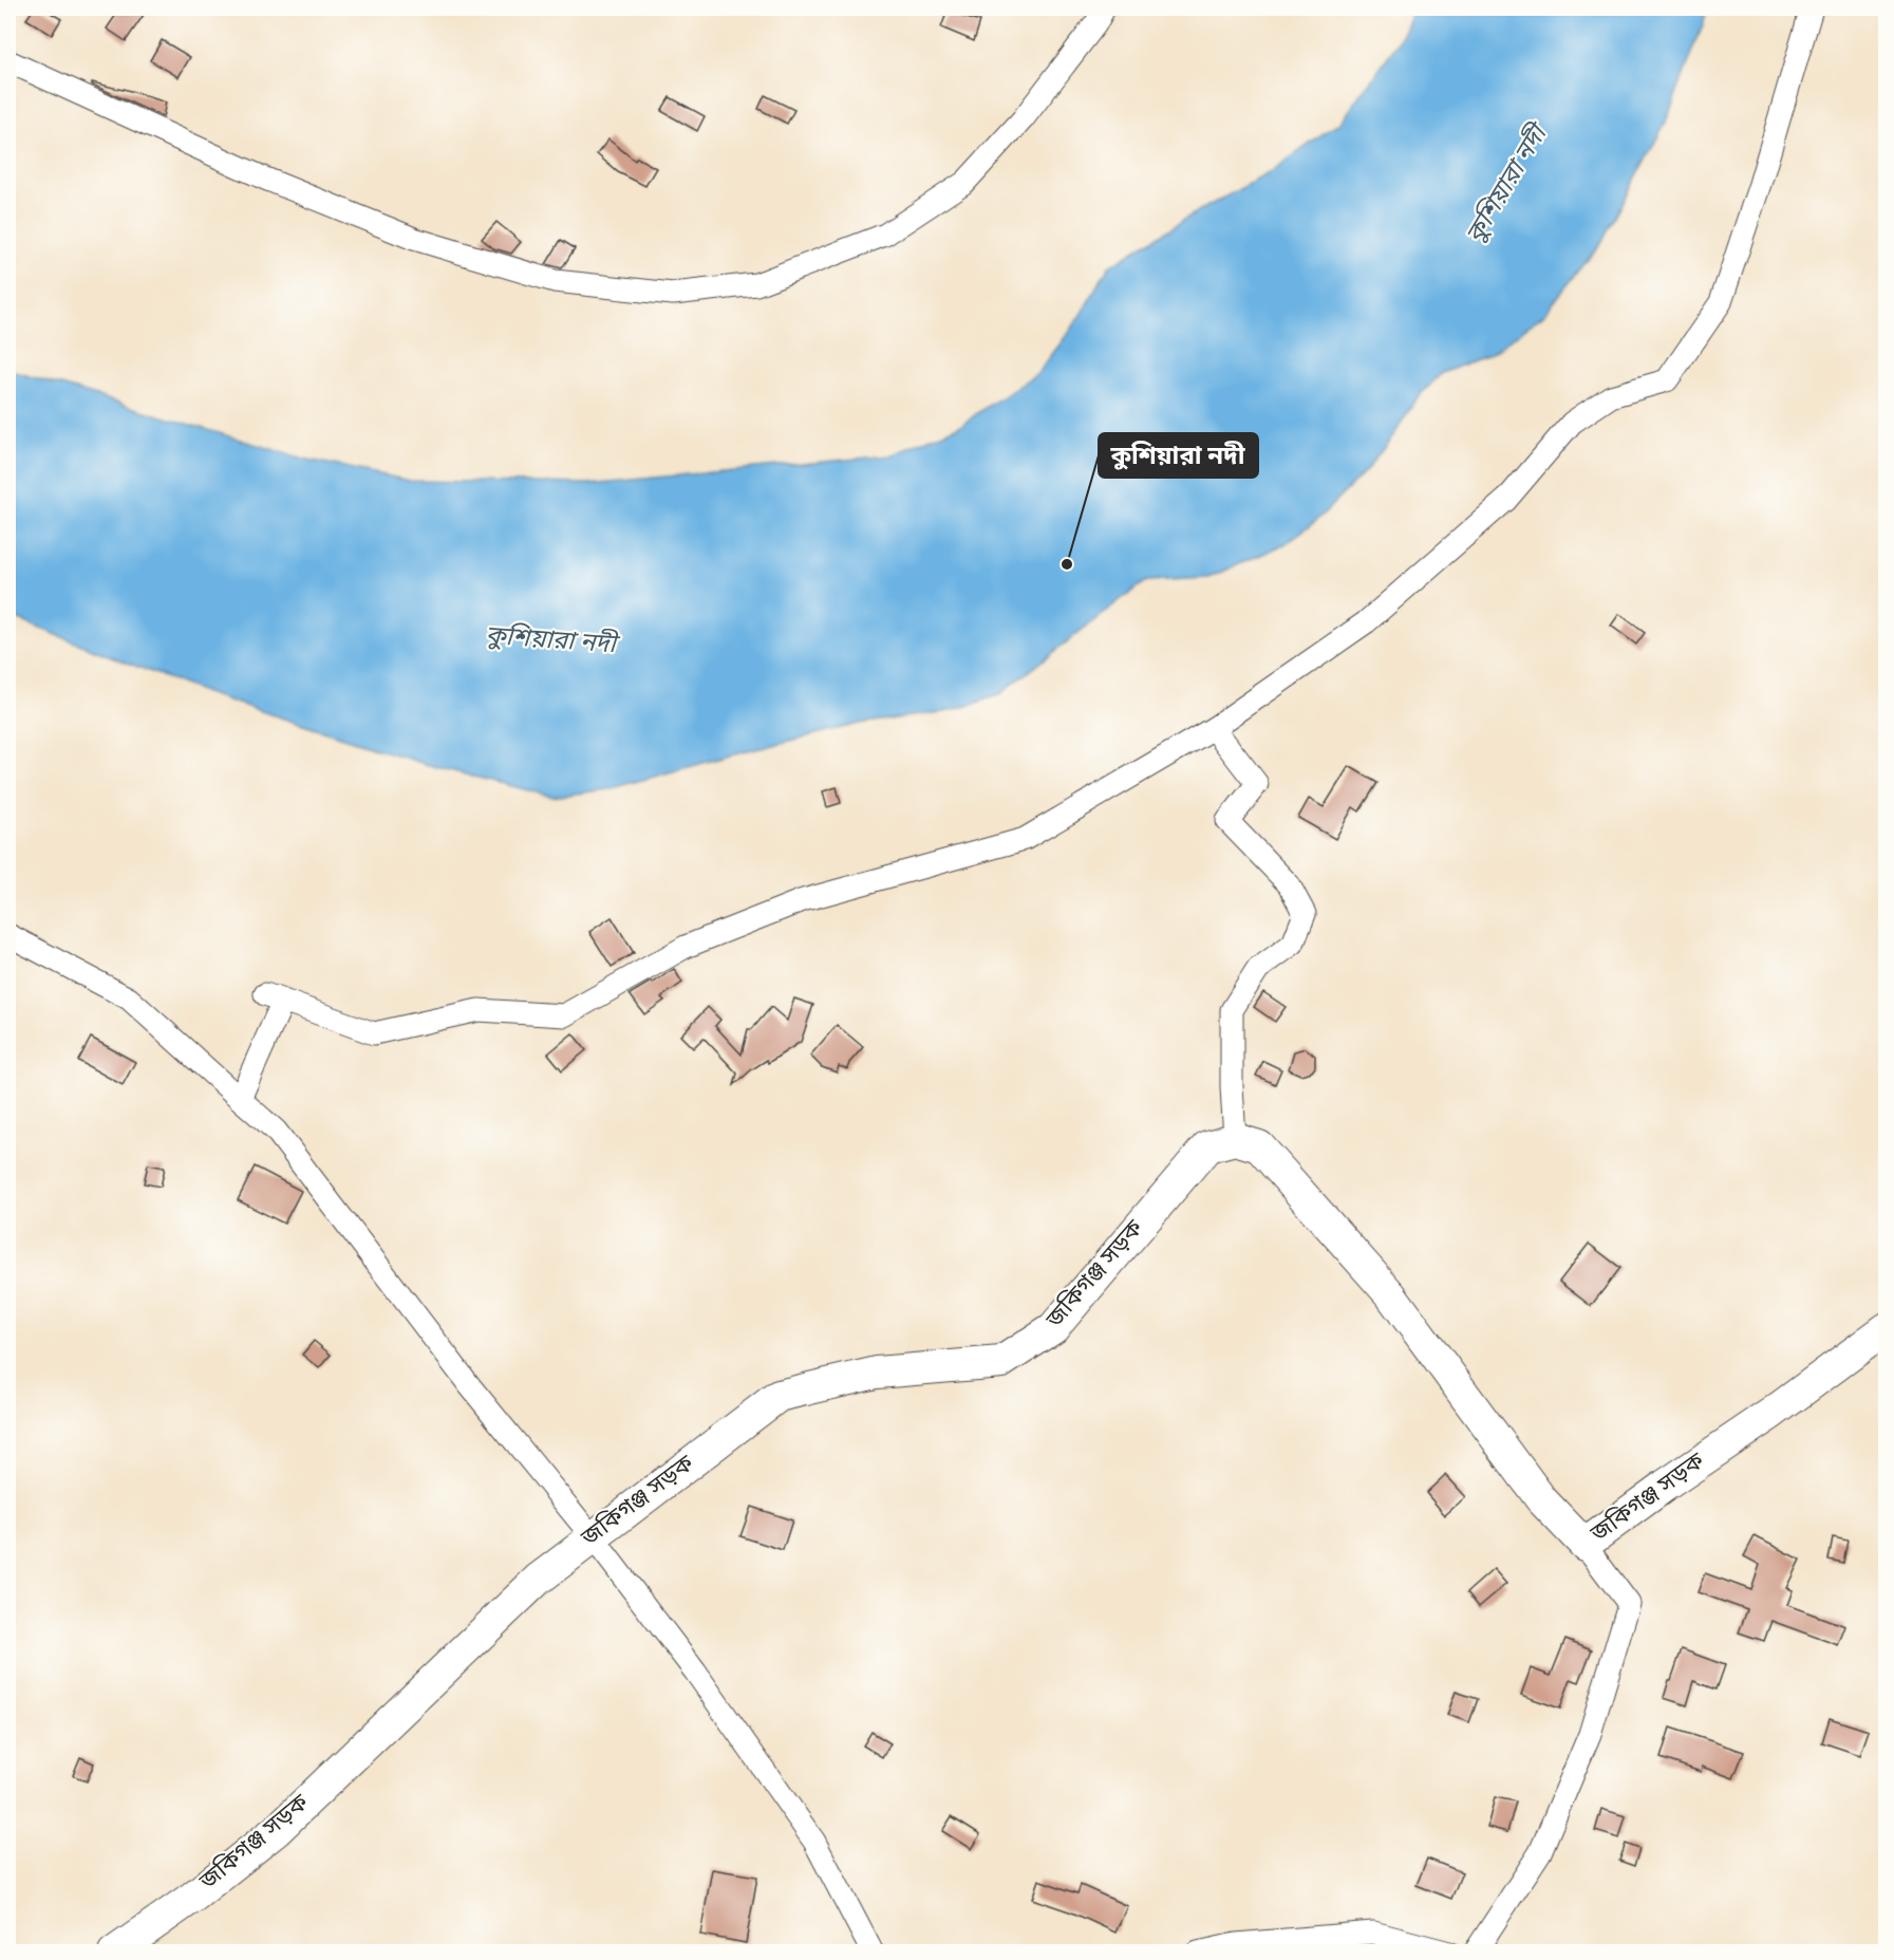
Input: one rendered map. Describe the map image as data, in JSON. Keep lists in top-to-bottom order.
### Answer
{
  "streets": {
    "main road": ["জকিগঞ্জ সড়ক"]
  },
  "water": ["কুশিয়ারা নদী"],
  "places": ["কুশিয়ারা নদী"]
}
